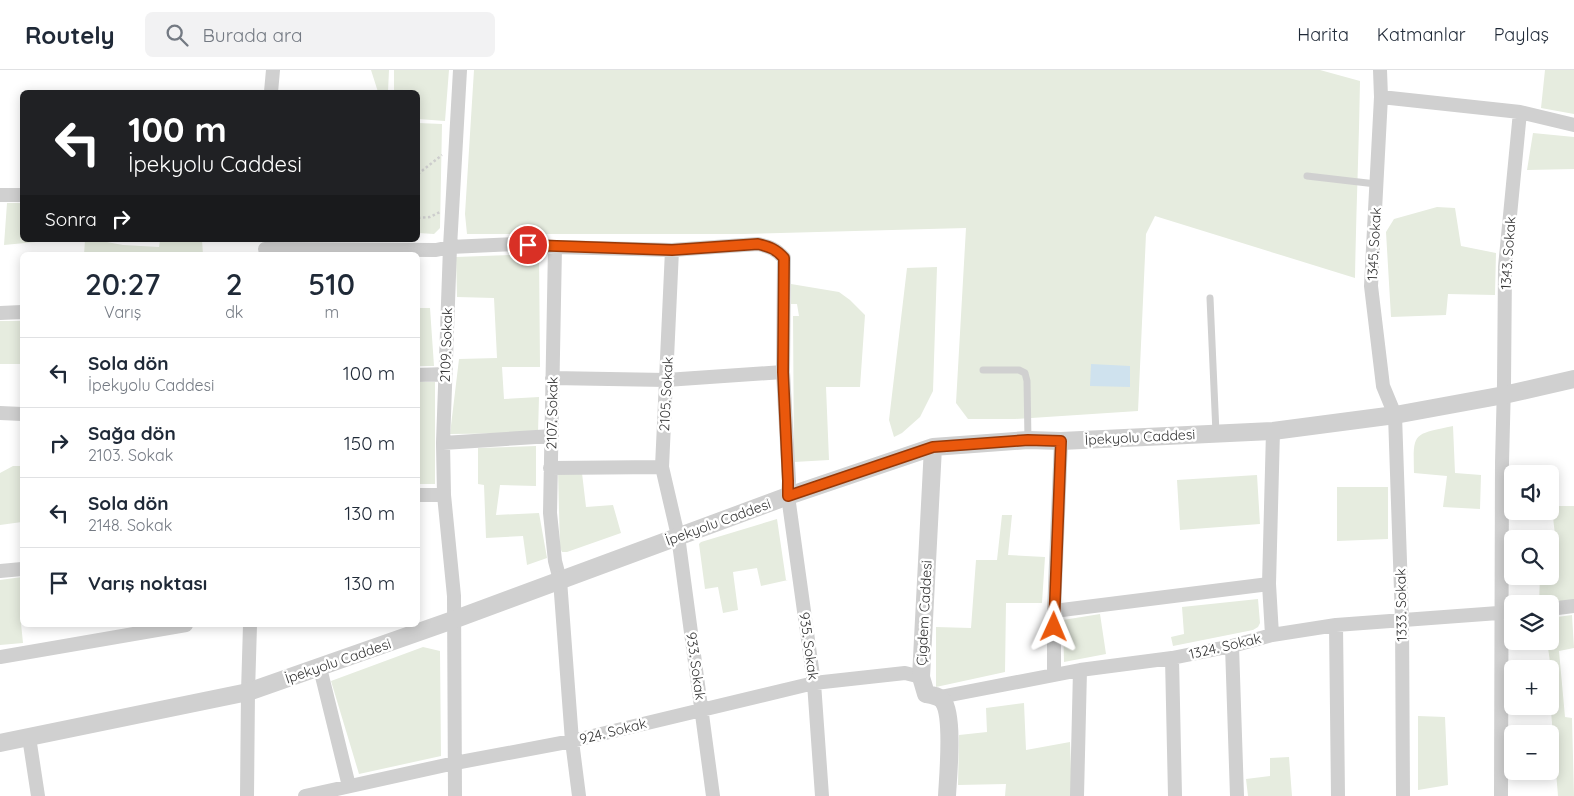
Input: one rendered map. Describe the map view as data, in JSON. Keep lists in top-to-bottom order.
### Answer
{
  "streets": {
    "street": [
      "1345. Sokak",
      "1343. Sokak",
      "2109. Sokak",
      "2105. Sokak",
      "2107. Sokak",
      "İpekyolu Caddesi",
      "1333. Sokak",
      "Çigdem Caddesi",
      "935. Sokak",
      "1324. Sokak",
      "933. Sokak",
      "924. Sokak"
    ]
  },
  "crossings": [
    ["1345. Sokak", "İpekyolu Caddesi"],
    ["1345. Sokak", "1333. Sokak"],
    ["1343. Sokak", "İpekyolu Caddesi"],
    ["2109. Sokak", "İpekyolu Caddesi"],
    ["2109. Sokak", "924. Sokak"],
    ["2105. Sokak", "İpekyolu Caddesi"],
    ["2105. Sokak", "935. Sokak"],
    ["2105. Sokak", "933. Sokak"],
    ["2107. Sokak", "İpekyolu Caddesi"],
    ["2107. Sokak", "924. Sokak"],
    ["İpekyolu Caddesi", "1333. Sokak"],
    ["İpekyolu Caddesi", "Çigdem Caddesi"],
    ["İpekyolu Caddesi", "935. Sokak"],
    ["İpekyolu Caddesi", "933. Sokak"],
    ["1333. Sokak", "1324. Sokak"],
    ["Çigdem Caddesi", "1324. Sokak"],
    ["Çigdem Caddesi", "924. Sokak"],
    ["935. Sokak", "924. Sokak"],
    ["933. Sokak", "924. Sokak"]
  ],
  "page": {
    "header": "Routely",
    "search": "Burada ara",
    "nav": ["Harita", "Katmanlar", "Paylaş"],
    "turn": ["100 m", "İpekyolu Caddesi"],
    "then": "Sonra",
    "eta": [
      "20:27",
      "Varış",
      "2",
      "dk",
      "510",
      "m"
    ],
    "list": [
      {
        "name": "Sola dön",
        "note": "İpekyolu Caddesi",
        "value": "100 m"
      },
      {
        "name": "Sağa dön",
        "note": "2103. Sokak",
        "value": "150 m"
      },
      {
        "name": "Sola dön",
        "note": "2148. Sokak",
        "value": "130 m"
      },
      {
        "name": "Varış noktası",
        "value": "130 m"
      }
    ],
    "map_buttons": ["+", "−"]
  }
}
